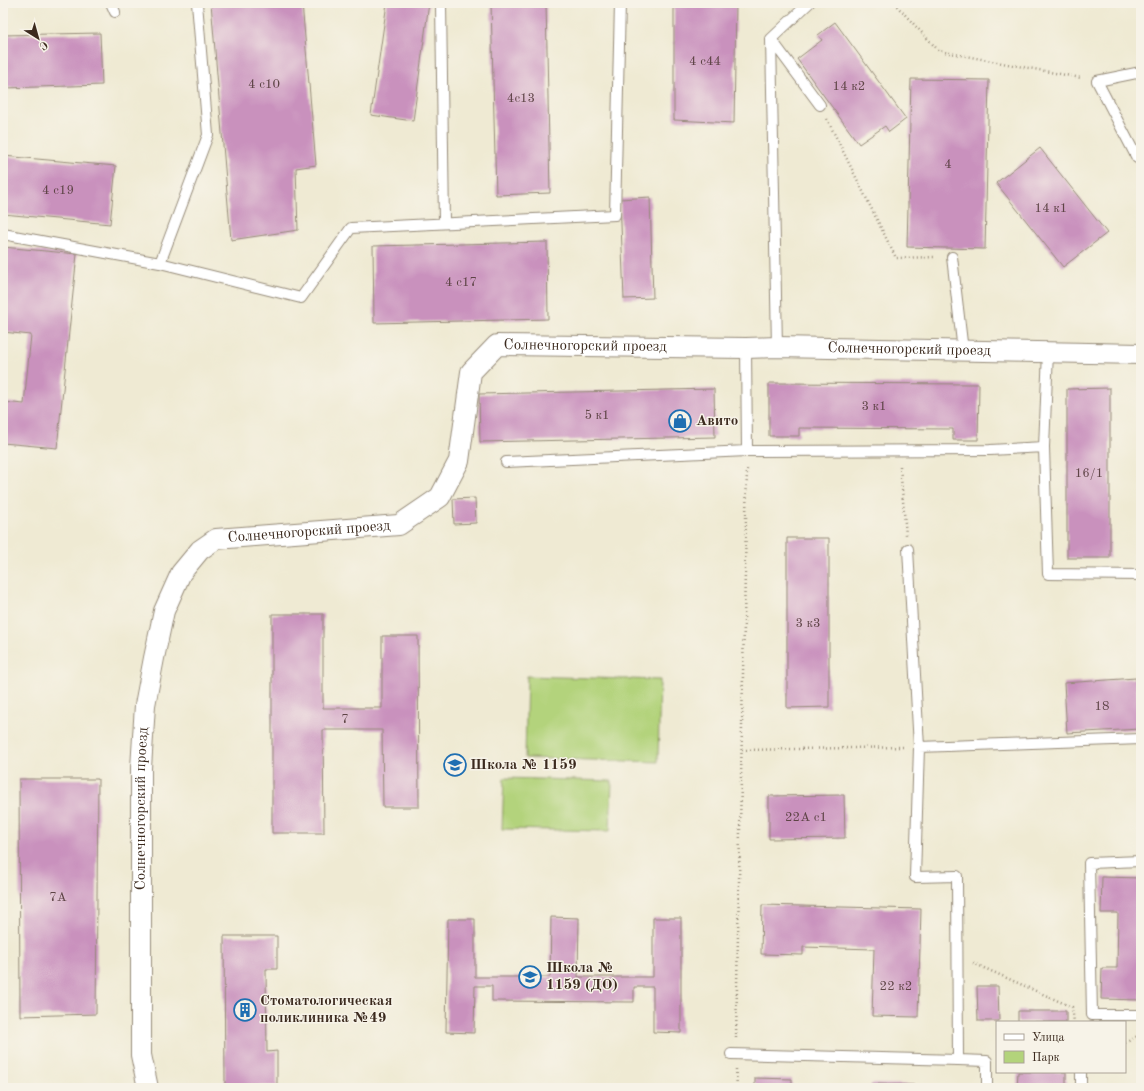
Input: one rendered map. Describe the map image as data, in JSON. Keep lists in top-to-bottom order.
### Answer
{
  "streets": {
    "street": ["Солнечногорский проезд"]
  },
  "places": {
    "shop": ["Авито"],
    "school or university": ["Школа № 1159", "Школа № 1159 (ДО)"],
    "building": ["Стоматологическая поликлиника №49"]
  },
  "house_numbers": [
    "4 с44",
    "4 с10",
    "14 к2",
    "4с13",
    "4",
    "4 с19",
    "14 к1",
    "4 с17",
    "3 к1",
    "5 к1",
    "16/1",
    "3 к3",
    "18",
    "7",
    "22А с1",
    "7А",
    "22 к2"
  ],
  "legend": ["Улица", "Парк"],
  "north": "bottom right"
}
